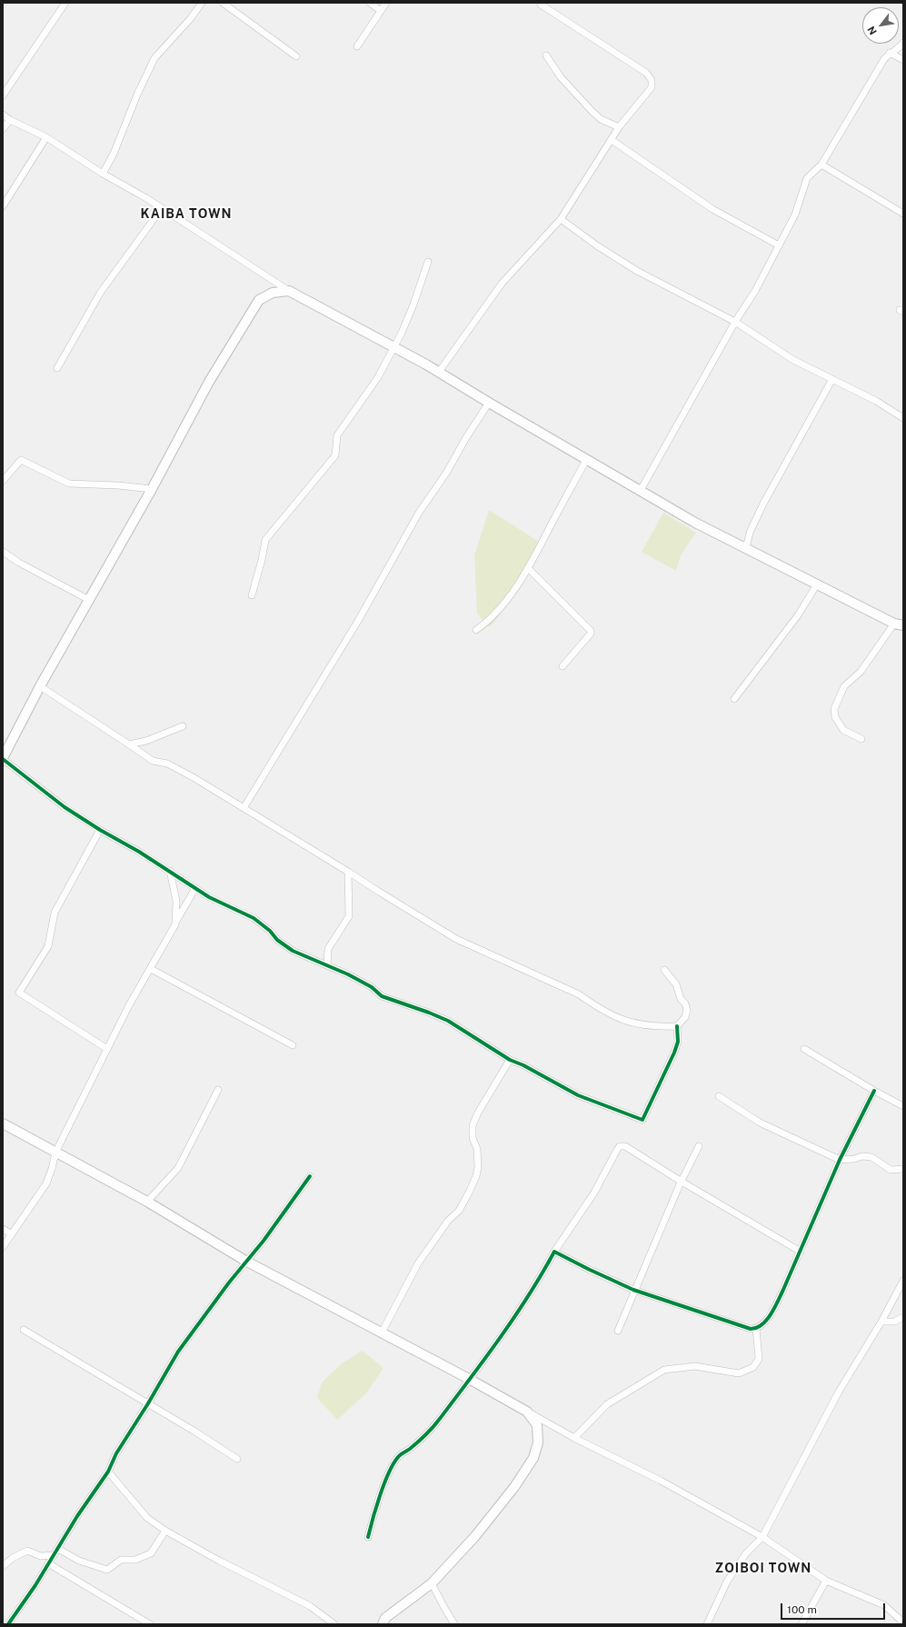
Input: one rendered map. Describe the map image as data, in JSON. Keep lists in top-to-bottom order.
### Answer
{
  "districts": ["KAIBA TOWN", "ZOIBOI TOWN"],
  "scale_bar": "100 m",
  "north": "bottom left"
}
